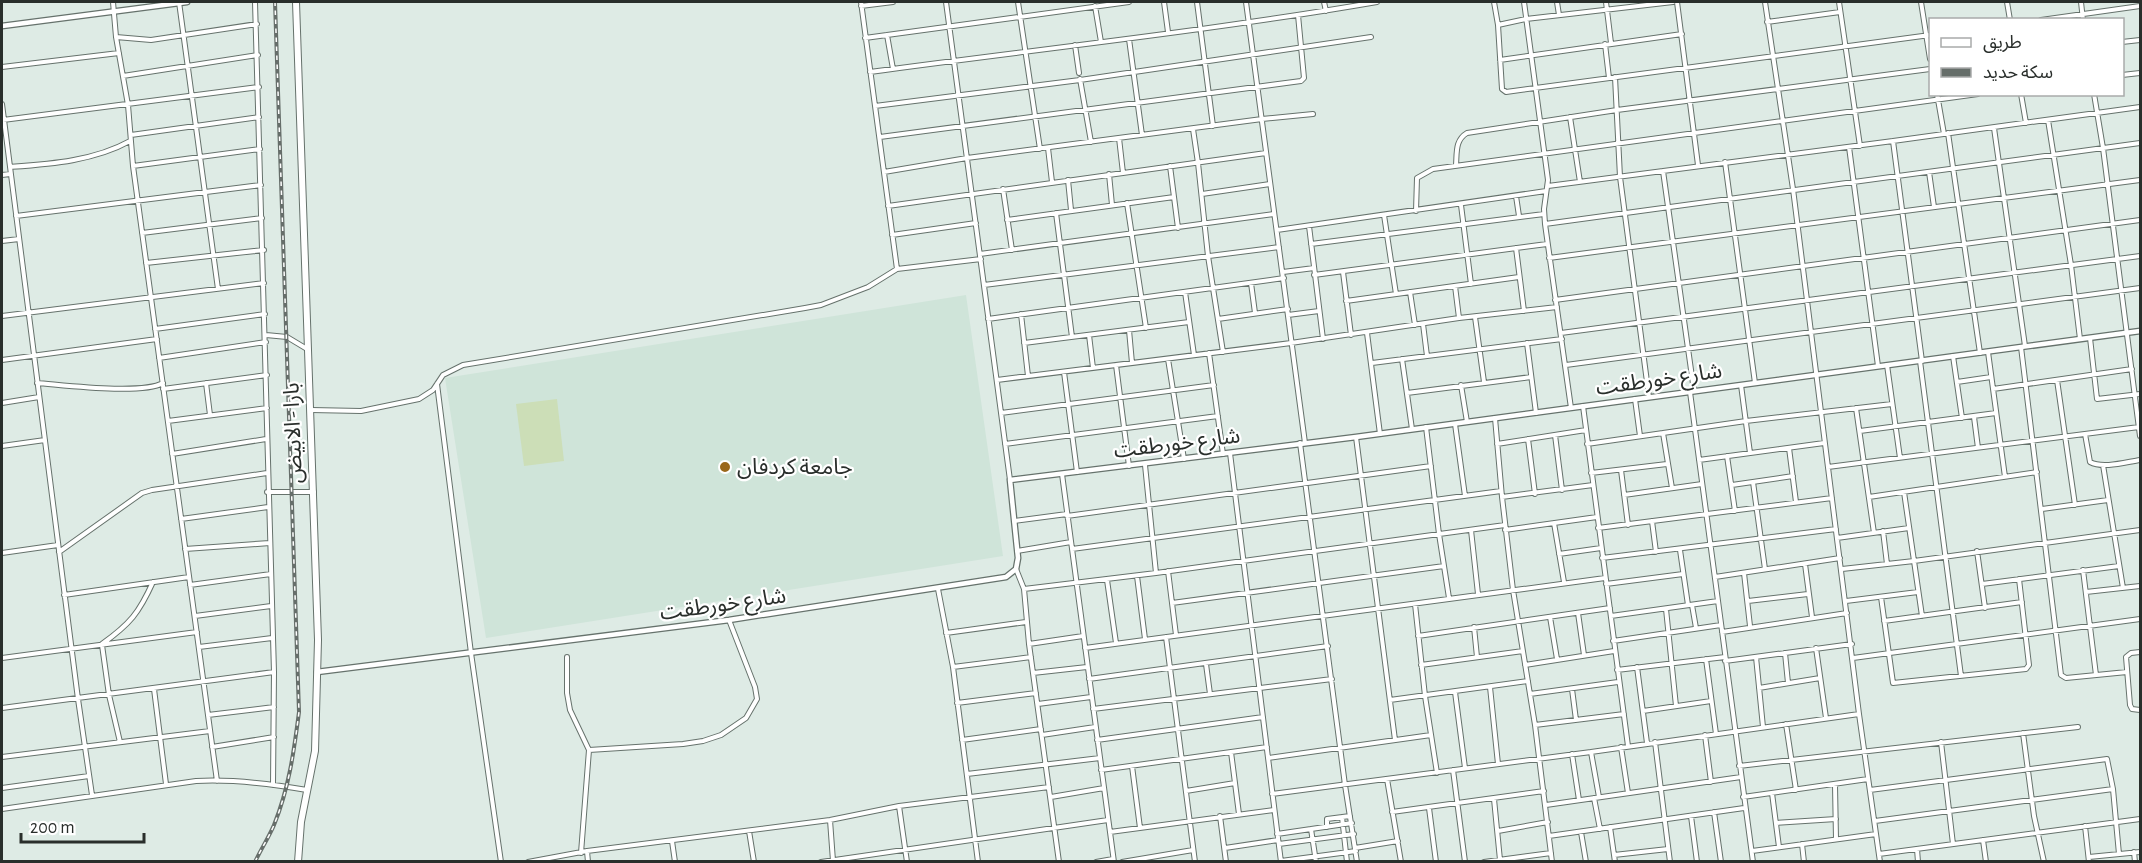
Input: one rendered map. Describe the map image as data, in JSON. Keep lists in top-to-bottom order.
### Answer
{
  "streets": {
    "main road": ["بارا - الابيض"],
    "street": ["شارع خورطقت"]
  },
  "crossings": [
    ["شارع خورطقت", "بارا - الابيض"]
  ],
  "places": ["جامعة كردفان"],
  "legend": ["طريق", "سكة حديد"],
  "scale_bar": "200 m"
}
